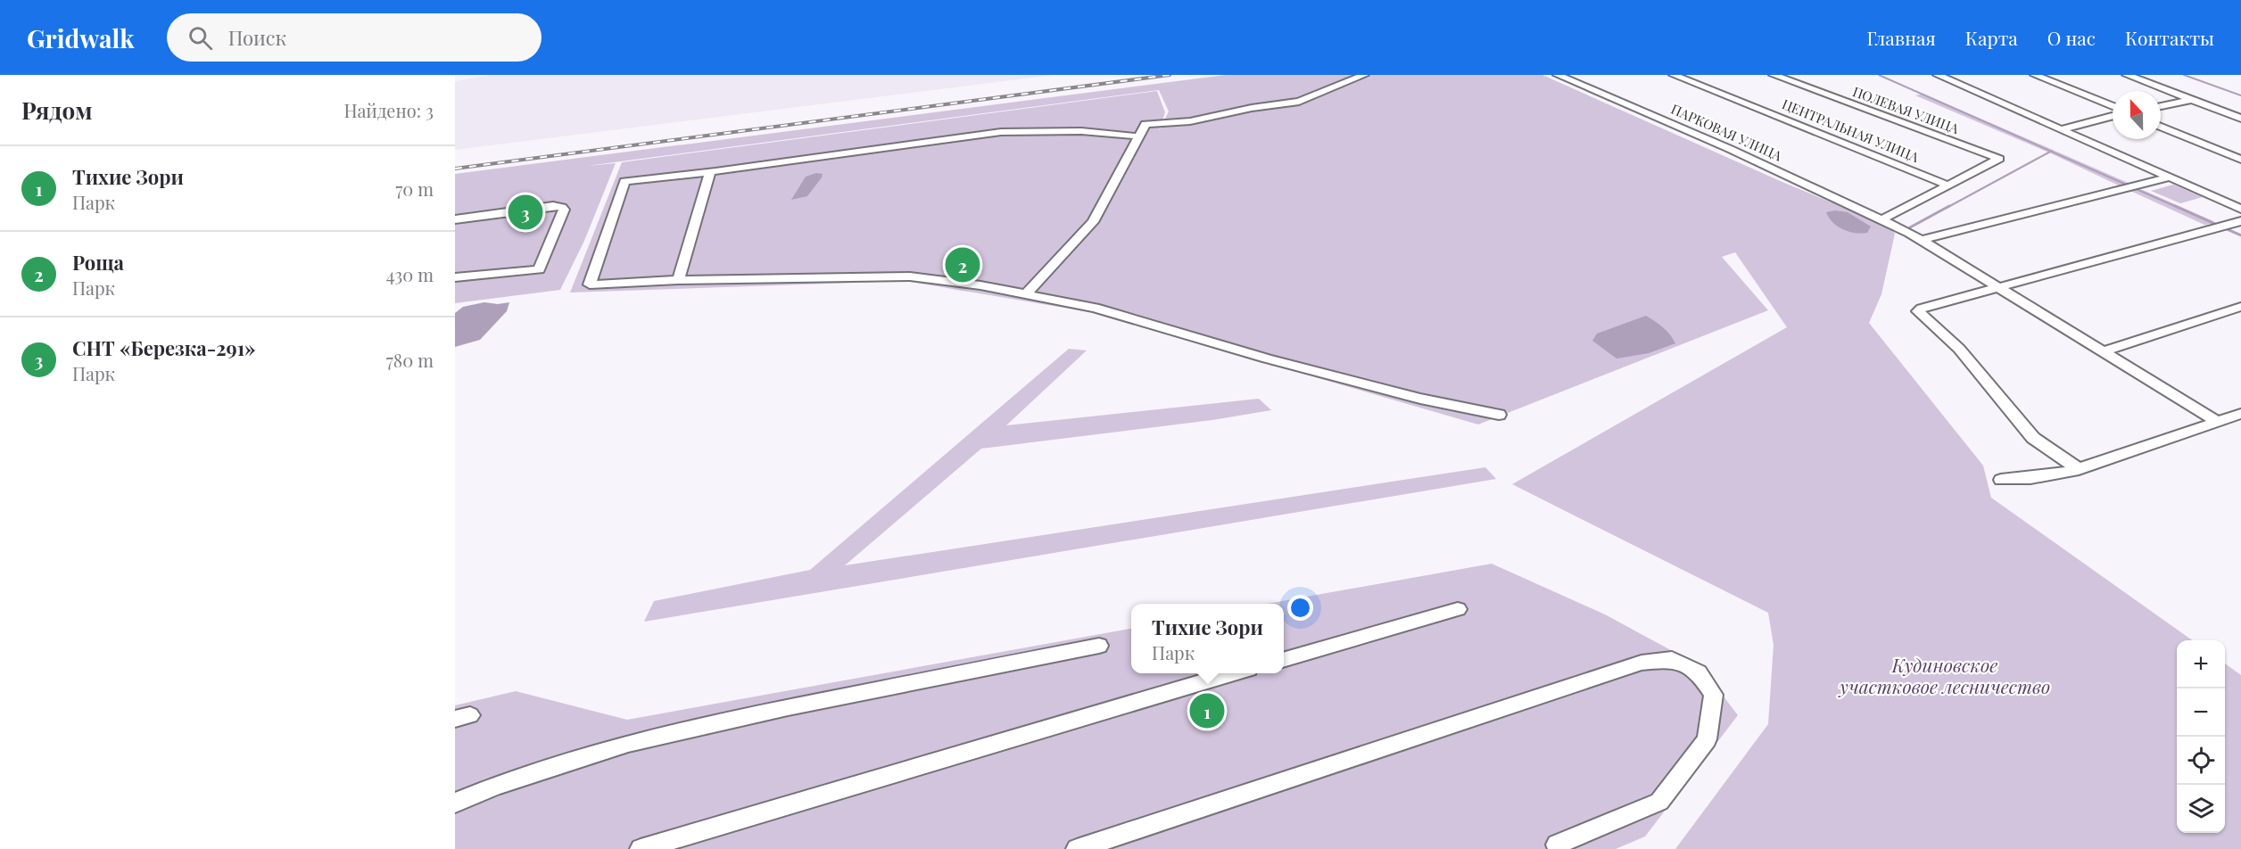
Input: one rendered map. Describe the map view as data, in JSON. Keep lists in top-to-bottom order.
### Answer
{
  "streets": {
    "street": ["ПОЛЕВАЯ УЛИЦА", "ЦЕНТРАЛЬНАЯ УЛИЦА", "ПАРКОВАЯ УЛИЦА"]
  },
  "crossings": [
    ["ПОЛЕВАЯ УЛИЦА", "ЦЕНТРАЛЬНАЯ УЛИЦА"]
  ],
  "parks": ["Кудиновское участковое лесничество"],
  "north": "top",
  "page": {
    "header": "Gridwalk",
    "search": "Поиск",
    "nav": [
      "Главная",
      "Карта",
      "О нас",
      "Контакты"
    ],
    "heading": ["Рядом", "Найдено: 3"],
    "list": [
      {
        "mark": "1",
        "name": "Тихие Зори",
        "note": "Парк",
        "value": "70 m"
      },
      {
        "mark": "2",
        "name": "Роща",
        "note": "Парк",
        "value": "430 m"
      },
      {
        "mark": "3",
        "name": "СНТ «Березка-291»",
        "note": "Парк",
        "value": "780 m"
      }
    ],
    "pins": ["3", "2", "1"],
    "popup": ["Тихие Зори", "Парк"],
    "map_buttons": ["+", "−"]
  }
}
